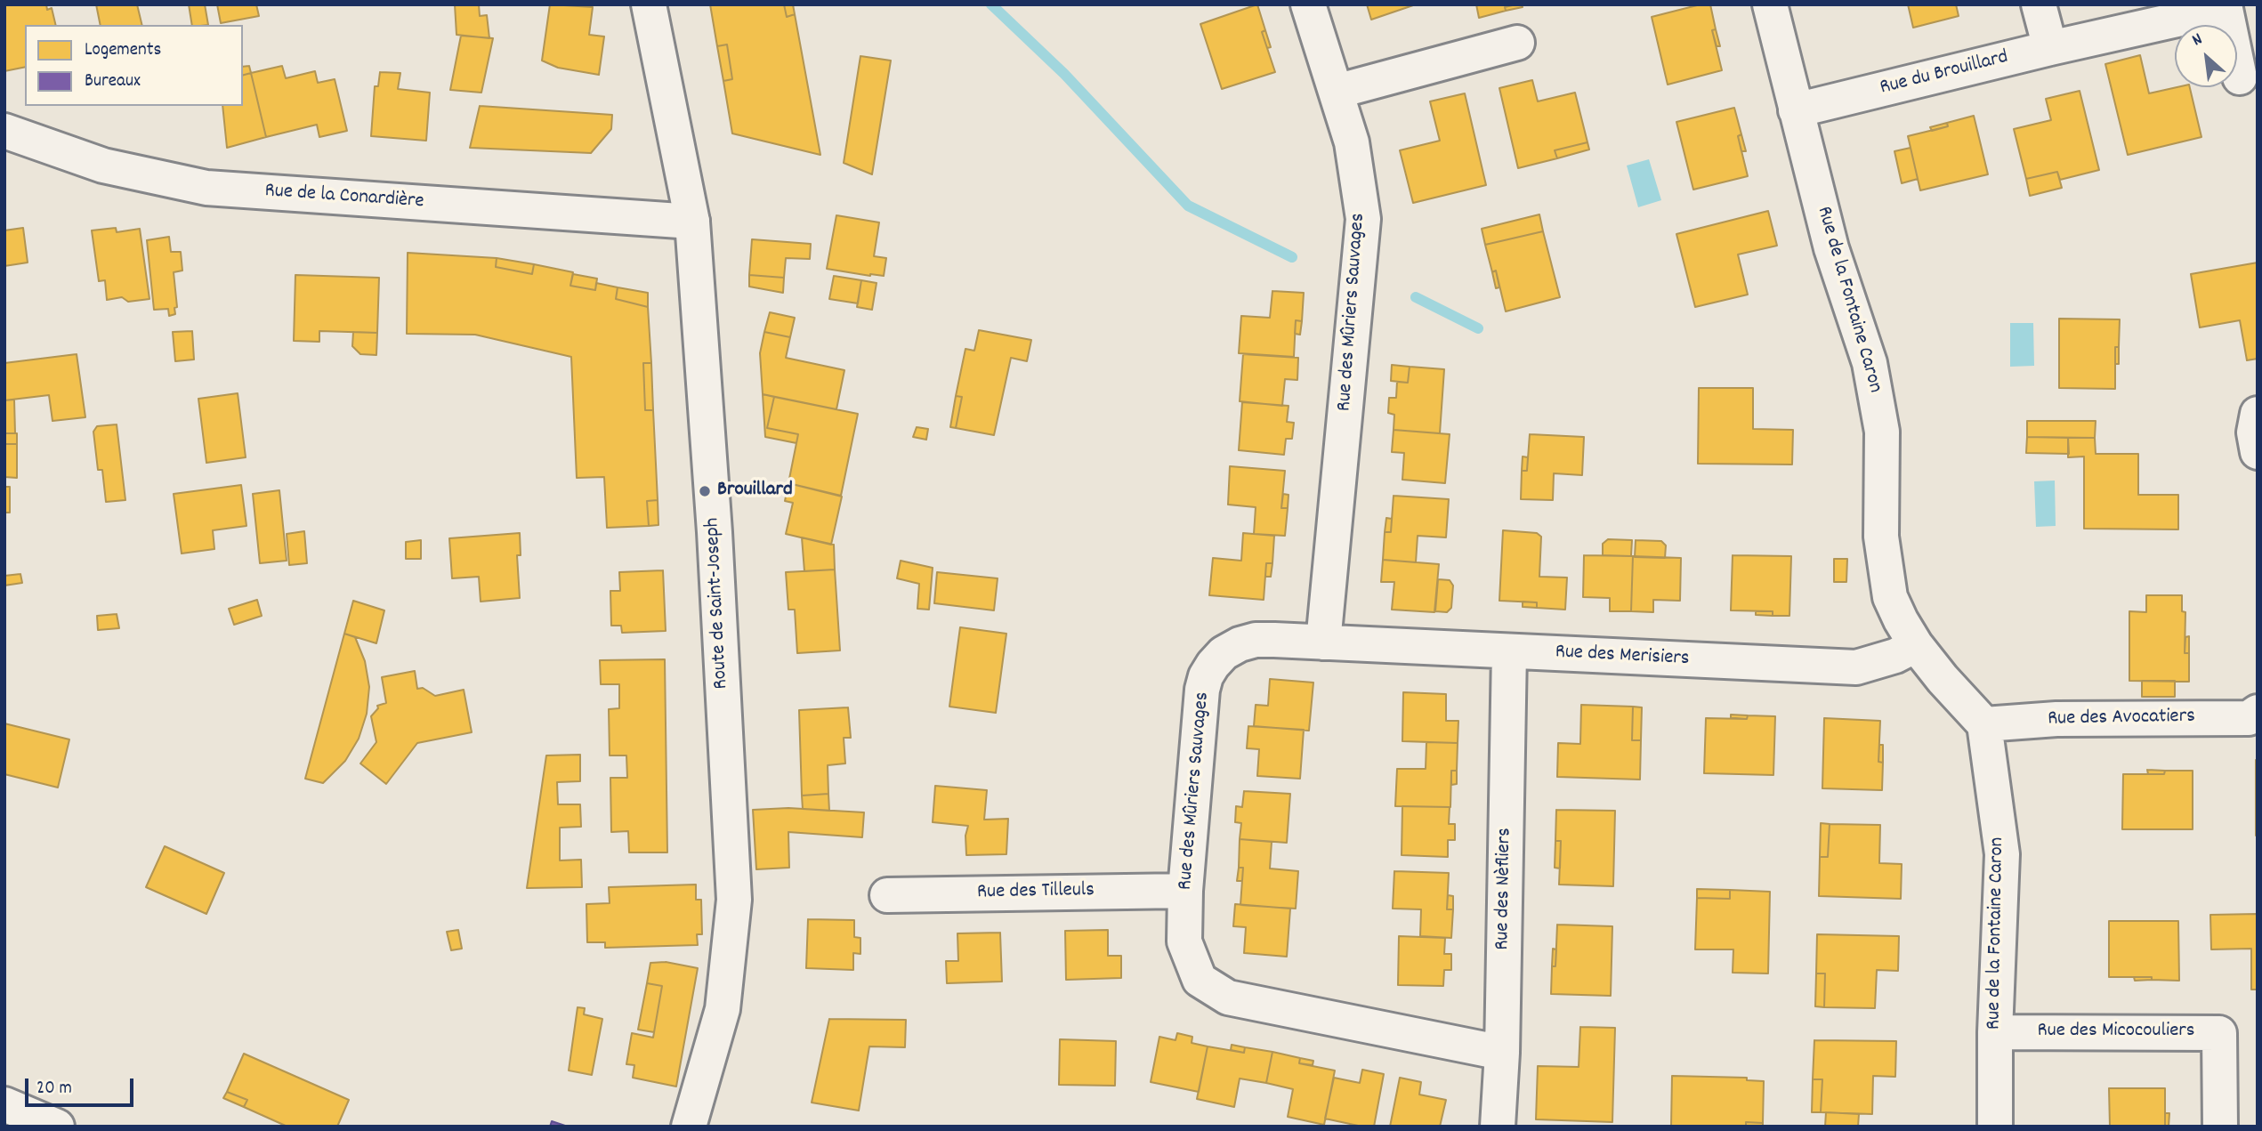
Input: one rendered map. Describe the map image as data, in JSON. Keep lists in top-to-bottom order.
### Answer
{
  "streets": {
    "street": [
      "Rue du Brouillard",
      "Rue de la Conardière",
      "Rue de la Fontaine Caron",
      "Rue des Mûriers Sauvages",
      "Route de Saint-Joseph",
      "Rue des Merisiers",
      "Rue des Avocatiers",
      "Rue des Nèfliers",
      "Rue des Tilleuls",
      "Rue des Micocouliers"
    ]
  },
  "crossings": [
    ["Rue du Brouillard", "Rue de la Fontaine Caron"],
    ["Rue de la Conardière", "Route de Saint-Joseph"],
    ["Rue de la Fontaine Caron", "Rue des Merisiers"],
    ["Rue de la Fontaine Caron", "Rue des Avocatiers"],
    ["Rue de la Fontaine Caron", "Rue des Micocouliers"],
    ["Rue des Mûriers Sauvages", "Rue des Merisiers"],
    ["Rue des Mûriers Sauvages", "Rue des Nèfliers"],
    ["Rue des Mûriers Sauvages", "Rue des Tilleuls"],
    ["Rue des Merisiers", "Rue des Nèfliers"]
  ],
  "places": ["Brouillard"],
  "legend": ["Logements", "Bureaux"],
  "scale_bar": "20 m",
  "north": "top left"
}
